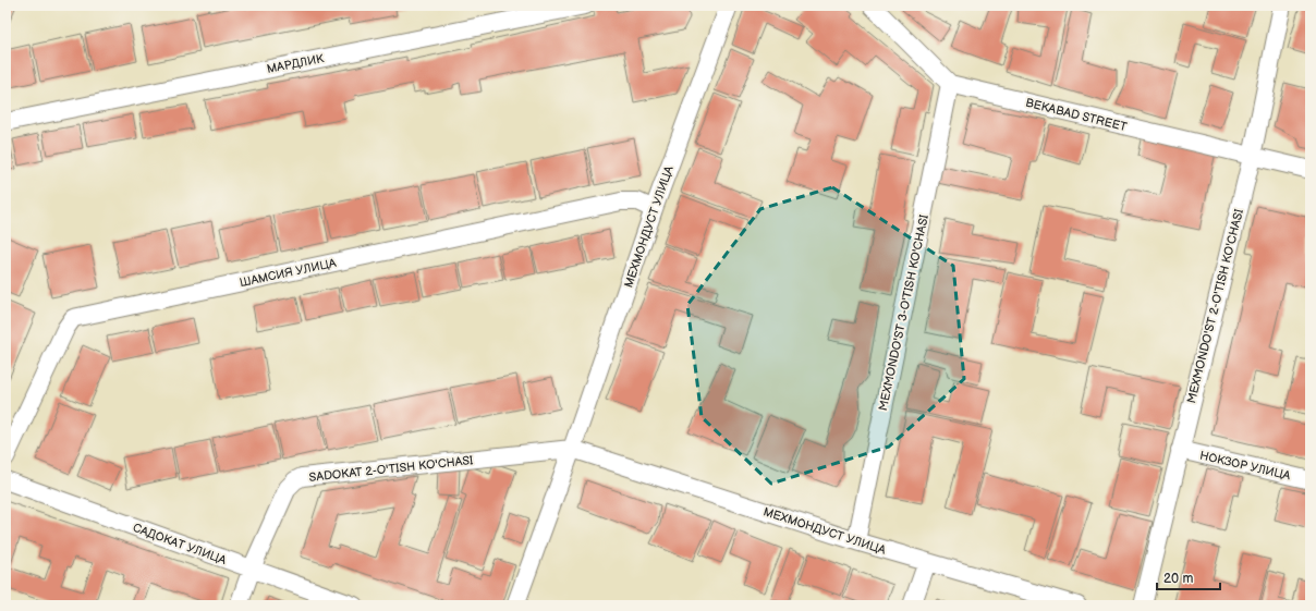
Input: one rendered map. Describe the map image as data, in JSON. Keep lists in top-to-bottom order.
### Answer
{
  "streets": {
    "street": [
      "МАРДЛИК",
      "BEKABAD STREET",
      "МЕХМОНДУСТ УЛИЦА",
      "ШАМСИЯ УЛИЦА",
      "MEXMONDO'ST 2-O'TISH KO'CHASI",
      "MEXMONDO'ST 3-O'TISH KO'CHASI",
      "НОКЗОР УЛИЦА",
      "SADOKAT 2-O'TISH KO'CHASI",
      "САДОКАТ УЛИЦА"
    ]
  },
  "crossings": [
    ["BEKABAD STREET", "MEXMONDO'ST 2-O'TISH KO'CHASI"],
    ["BEKABAD STREET", "MEXMONDO'ST 3-O'TISH KO'CHASI"],
    ["МЕХМОНДУСТ УЛИЦА", "ШАМСИЯ УЛИЦА"],
    ["МЕХМОНДУСТ УЛИЦА", "MEXMONDO'ST 3-O'TISH KO'CHASI"],
    ["МЕХМОНДУСТ УЛИЦА", "SADOKAT 2-O'TISH KO'CHASI"],
    ["MEXMONDO'ST 2-O'TISH KO'CHASI", "НОКЗОР УЛИЦА"],
    ["SADOKAT 2-O'TISH KO'CHASI", "САДОКАТ УЛИЦА"]
  ],
  "scale_bar": "20 m"
}
